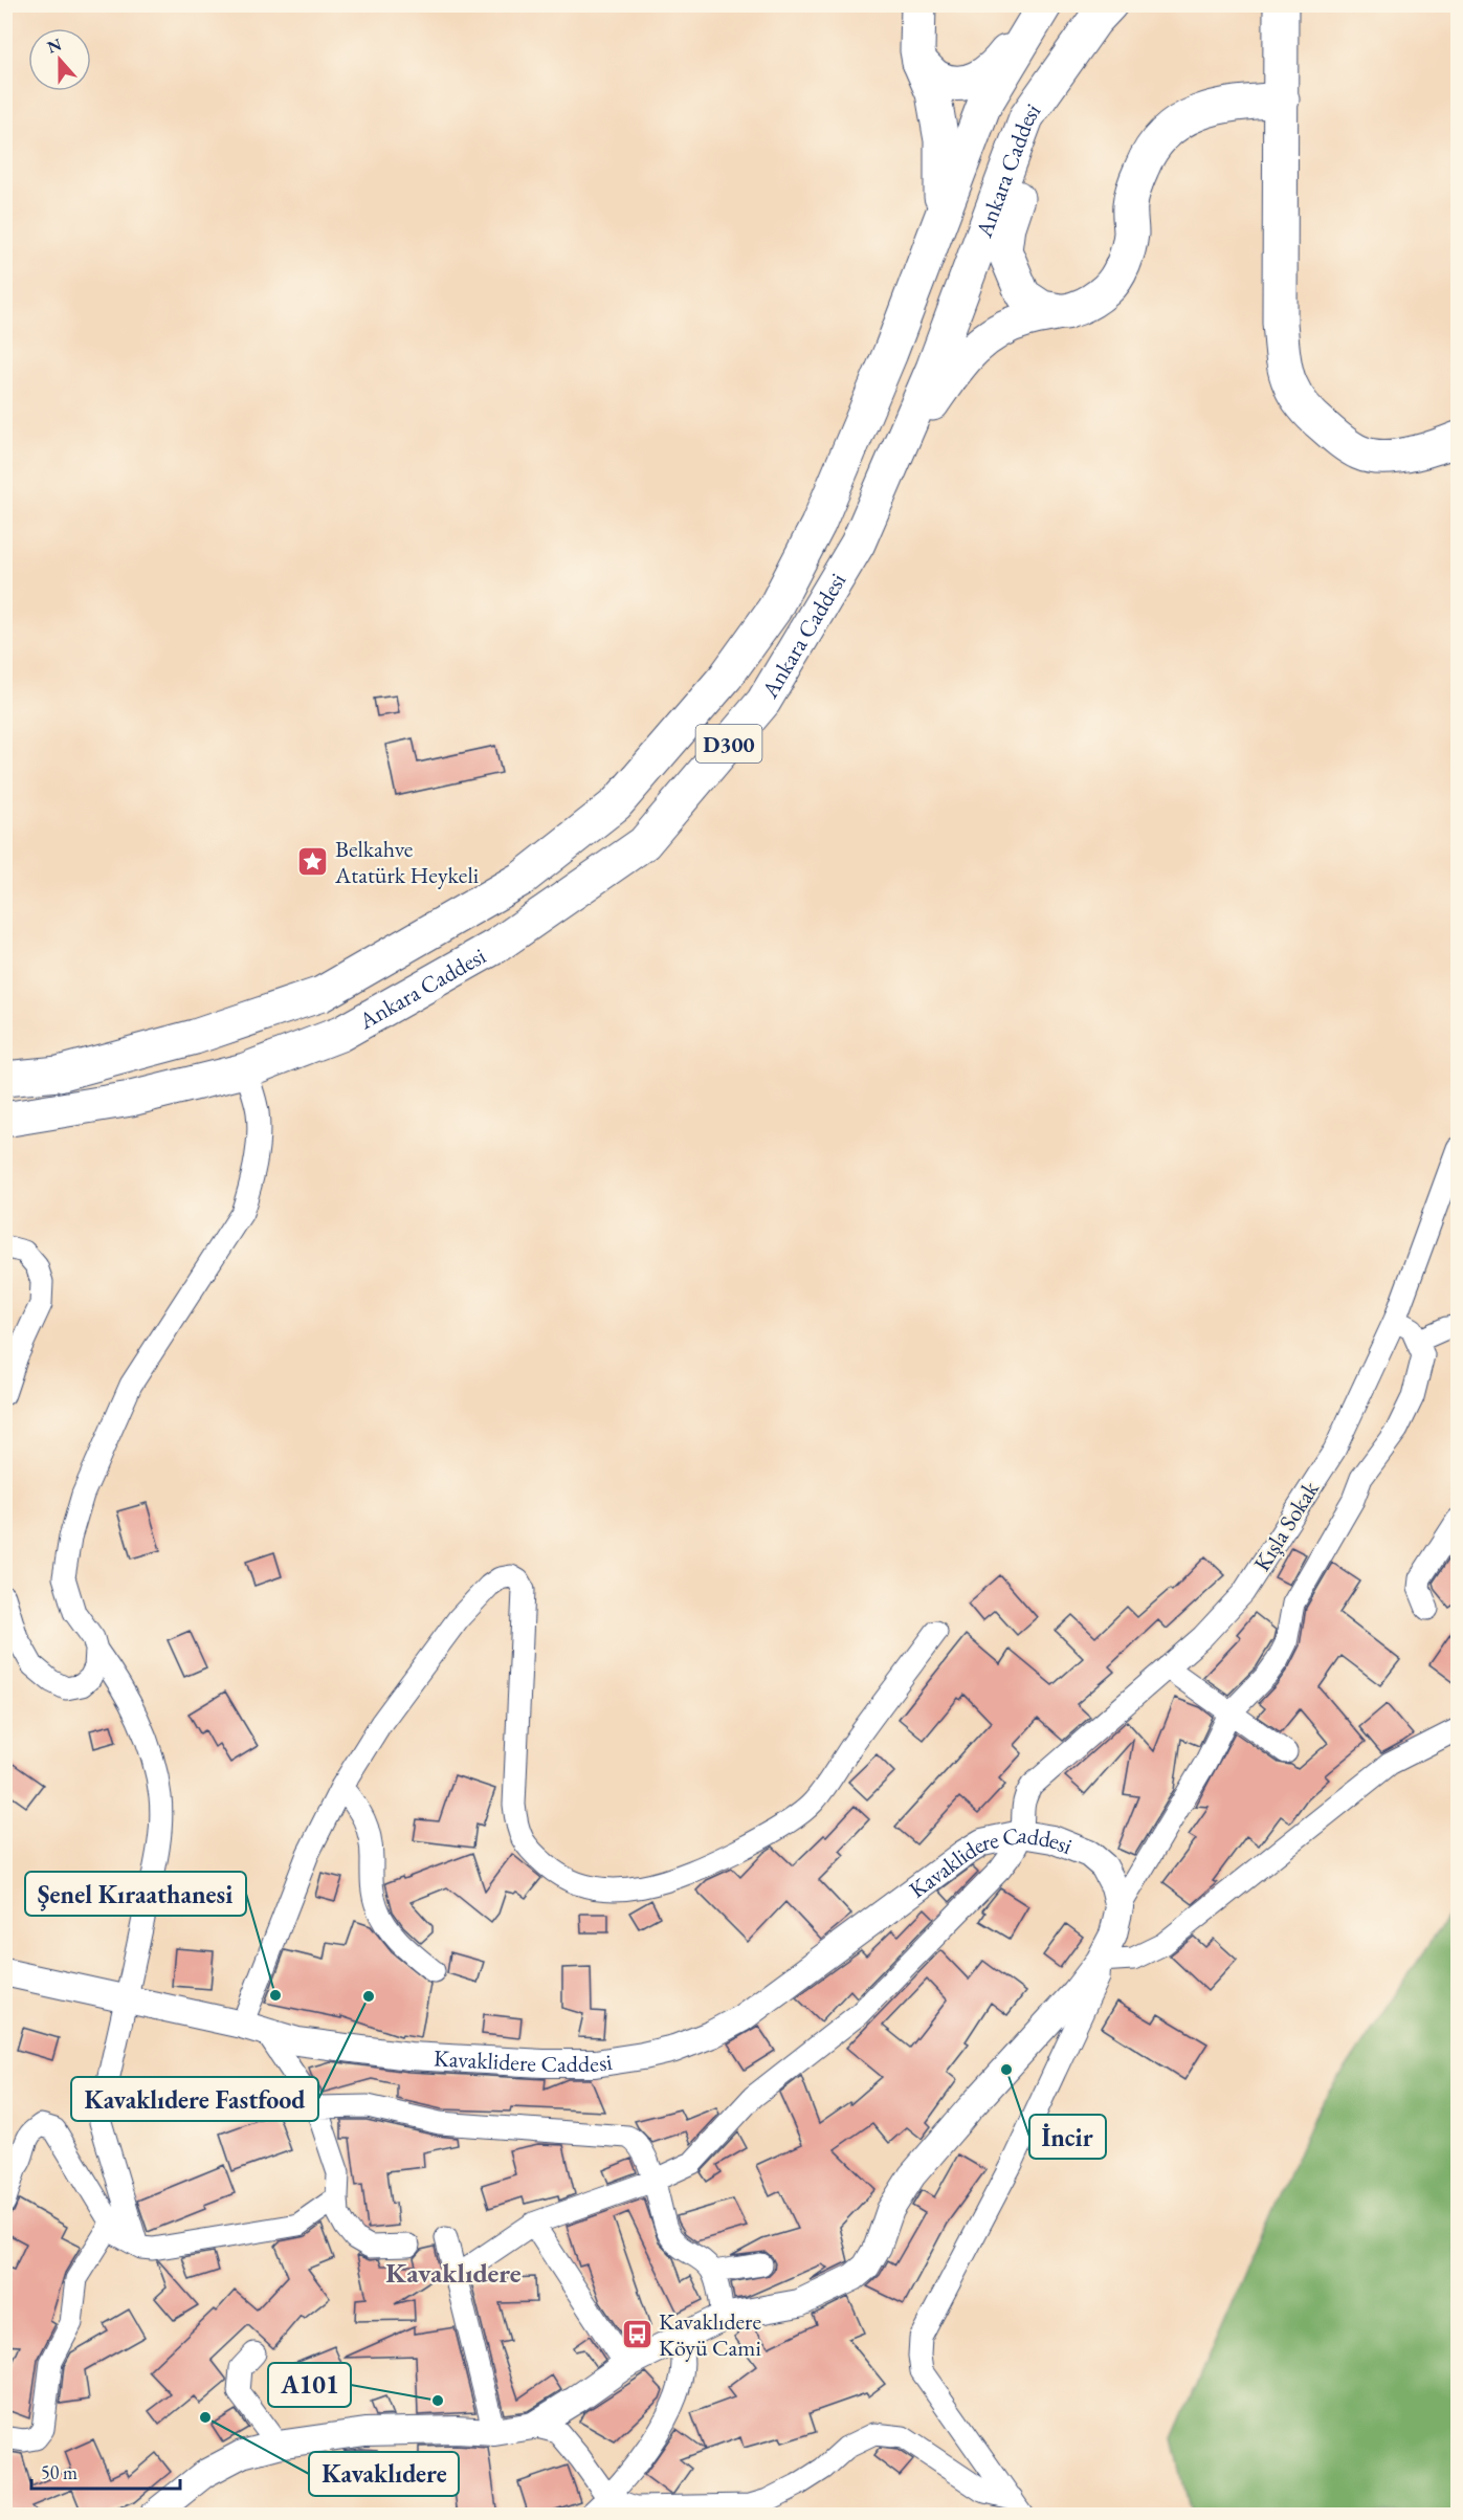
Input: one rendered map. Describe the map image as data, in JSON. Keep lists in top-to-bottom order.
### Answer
{
  "streets": {
    "highway": ["Ankara Caddesi", "D300"],
    "street": ["Kışla Sokak", "Kavaklidere Caddesi"]
  },
  "crossings": [
    ["Kışla Sokak", "Kavaklidere Caddesi"]
  ],
  "districts": ["Kavaklıdere"],
  "places": {
    "place": ["Belkahve Atatürk Heykeli"],
    "other": [
      "Şenel Kıraathanesi",
      "Kavaklıdere Fastfood",
      "İncir",
      "A101",
      "Kavaklıdere"
    ],
    "bus stop": ["Kavaklıdere Köyü Cami"]
  },
  "scale_bar": "50 m",
  "north": "top"
}
